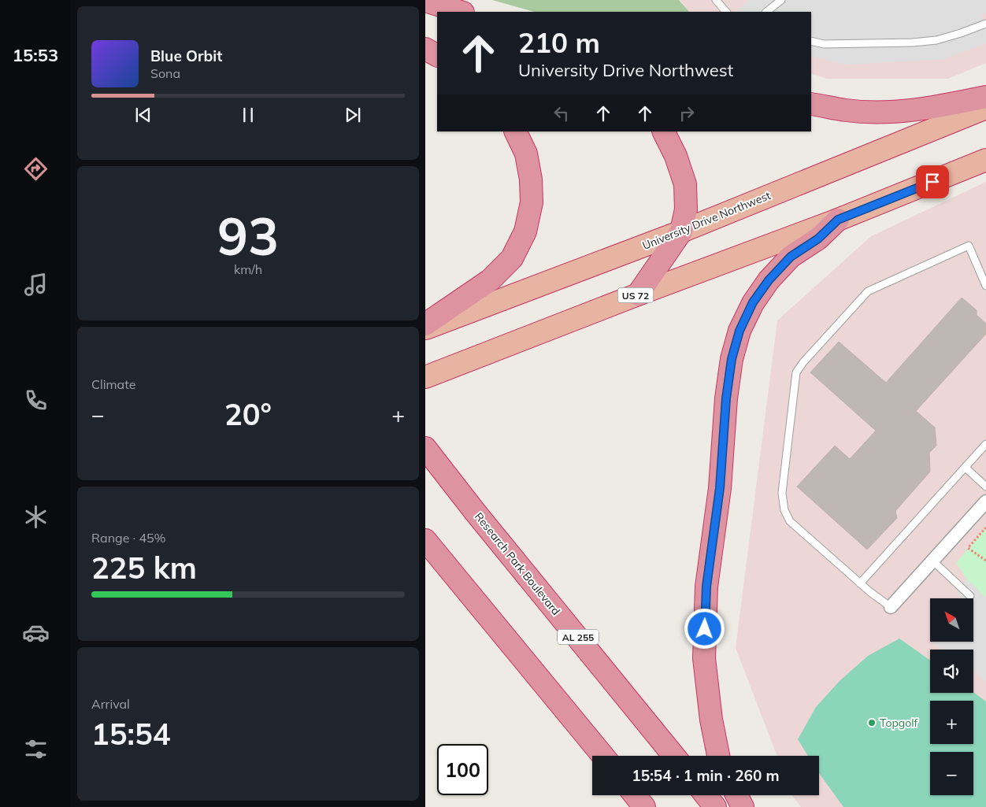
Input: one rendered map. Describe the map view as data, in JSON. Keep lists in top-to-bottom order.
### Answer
{
  "streets": {
    "highway": [
      "University Drive Northwest",
      "US 72",
      "Research Park Boulevard",
      "AL 255"
    ]
  },
  "places": ["Topgolf"],
  "north": "top left",
  "page": {
    "tabs": "15:53",
    "turn": ["210 m", "University Drive Northwest"],
    "song": ["Blue Orbit", "Sona"],
    "tile": [
      ["93", "km/h"],
      "Climate",
      ["Range · 45%", "225 km"],
      ["Arrival", "15:54"]
    ],
    "heat": ["−", "20°", "+"],
    "map_buttons": ["+", "−"],
    "limit": "100",
    "trip": "15:54 · 1 min · 260 m"
  }
}
